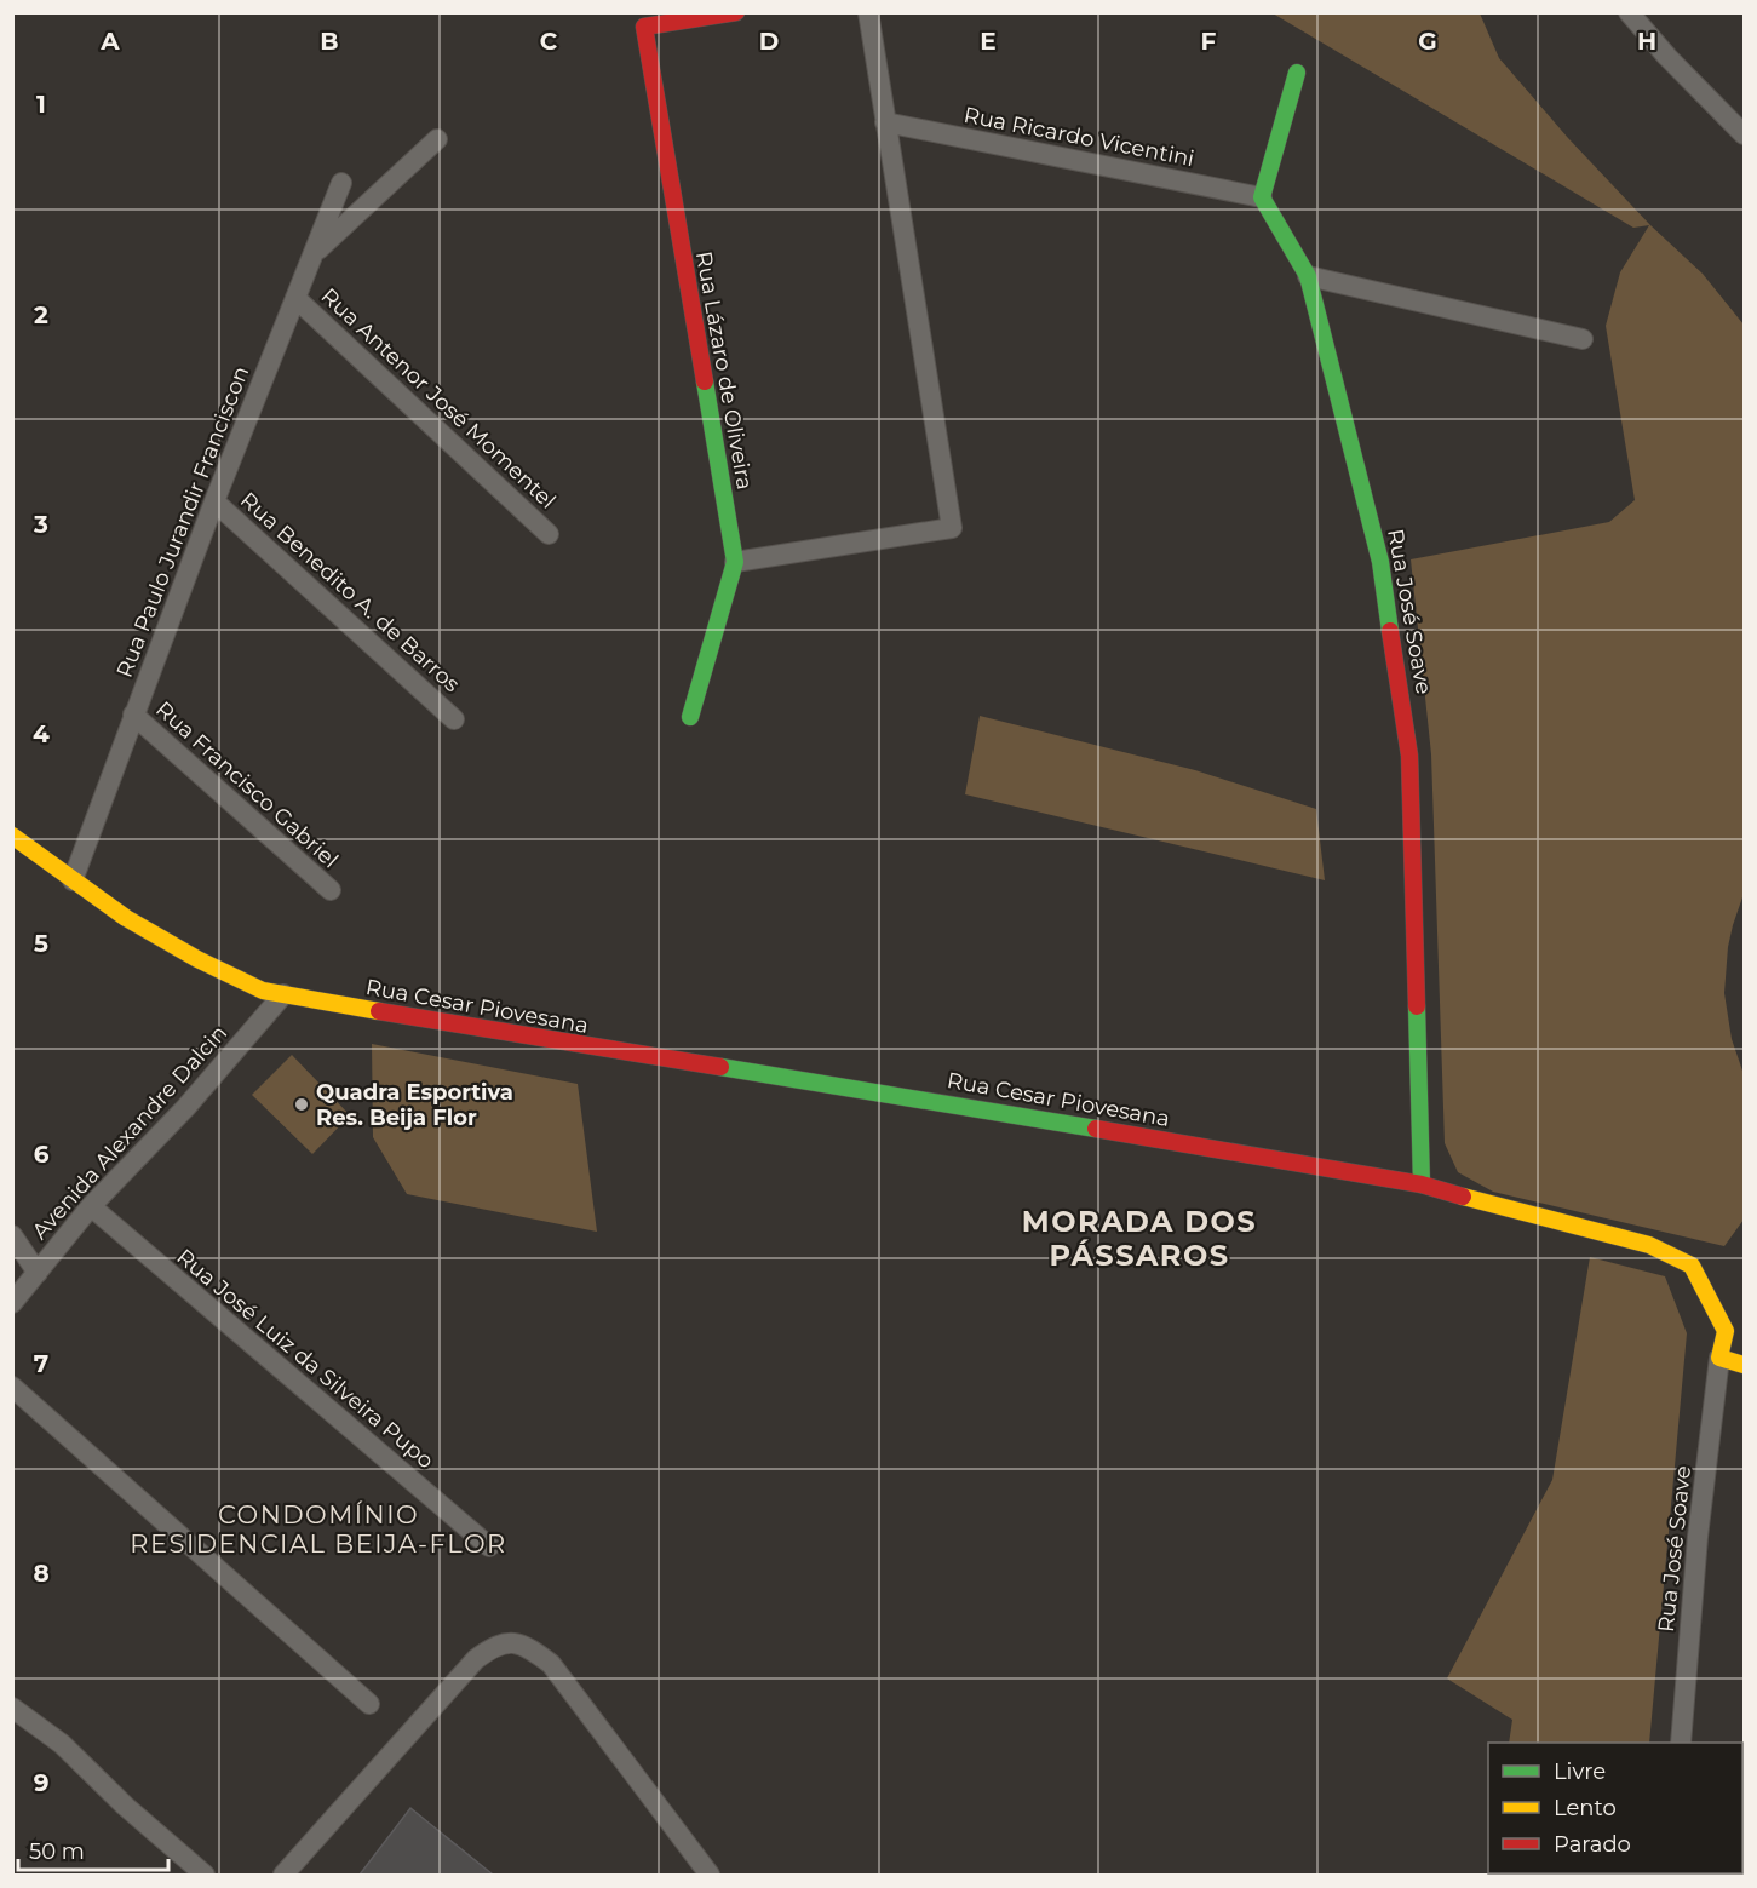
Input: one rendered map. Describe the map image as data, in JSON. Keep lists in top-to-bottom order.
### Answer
{
  "streets": {
    "street": [
      "Rua Ricardo Vicentini",
      "Rua Lázaro de Oliveira",
      "Rua Antenor José Momentel",
      "Rua Paulo Jurandir Franciscon",
      "Rua Benedito A. de Barros",
      "Rua José Soave",
      "Rua Francisco Gabriel",
      "Rua Cesar Piovesana",
      "Avenida Alexandre Dalcin",
      "Rua José Luiz da Silveira Pupo"
    ]
  },
  "crossings": [
    ["Rua Ricardo Vicentini", "Rua José Soave"],
    ["Rua Antenor José Momentel", "Rua Paulo Jurandir Franciscon"],
    ["Rua Paulo Jurandir Franciscon", "Rua Benedito A. de Barros"],
    ["Rua Paulo Jurandir Franciscon", "Rua Francisco Gabriel"],
    ["Rua Paulo Jurandir Franciscon", "Rua Cesar Piovesana"],
    ["Rua José Soave", "Rua Cesar Piovesana"],
    ["Rua Cesar Piovesana", "Avenida Alexandre Dalcin"],
    ["Avenida Alexandre Dalcin", "Rua José Luiz da Silveira Pupo"]
  ],
  "districts": ["MORADA DOS PÁSSAROS", "CONDOMÍNIO RESIDENCIAL BEIJA-FLOR"],
  "places": ["Quadra Esportiva Res. Beija Flor"],
  "legend": ["Livre", "Lento", "Parado"],
  "scale_bar": "50 m",
  "grid": {
    "columns": [
      "A",
      "B",
      "C",
      "D",
      "E",
      "F",
      "G",
      "H"
    ],
    "rows": [
      "1",
      "2",
      "3",
      "4",
      "5",
      "6",
      "7",
      "8",
      "9"
    ]
  }
}
